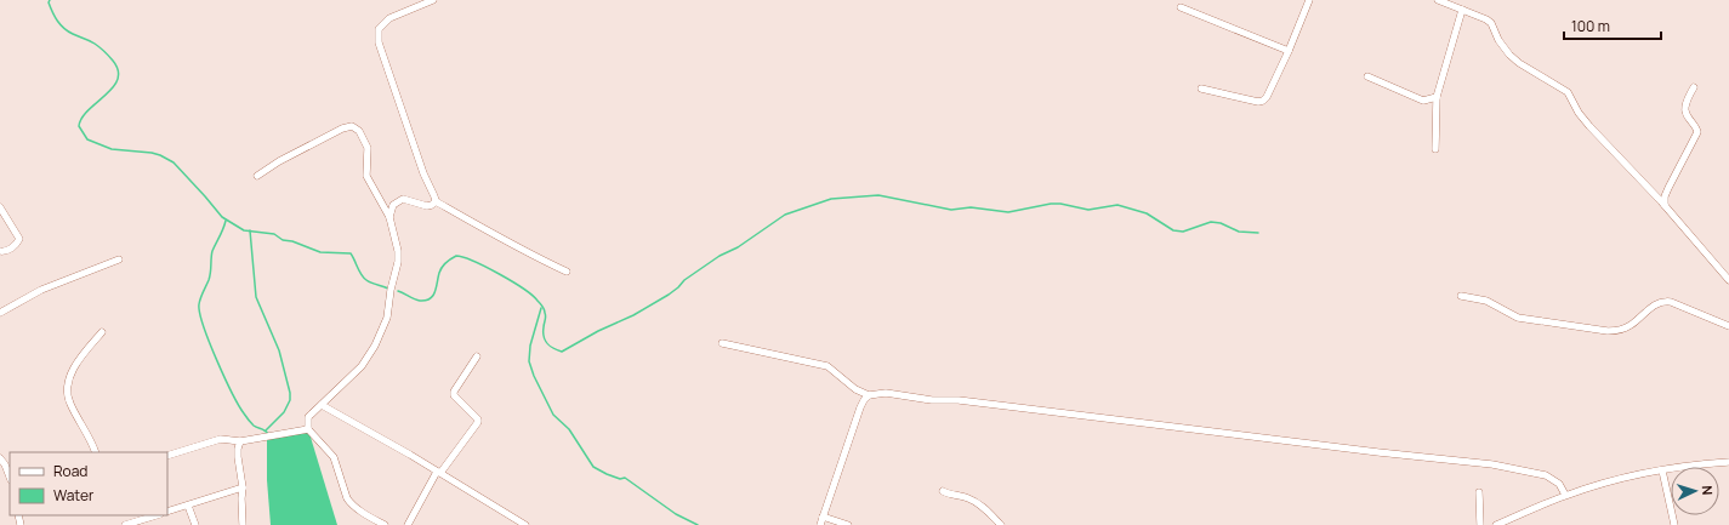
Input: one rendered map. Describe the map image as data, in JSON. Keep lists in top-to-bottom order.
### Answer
{
  "legend": ["Road", "Water"],
  "scale_bar": "100 m",
  "north": "right"
}
